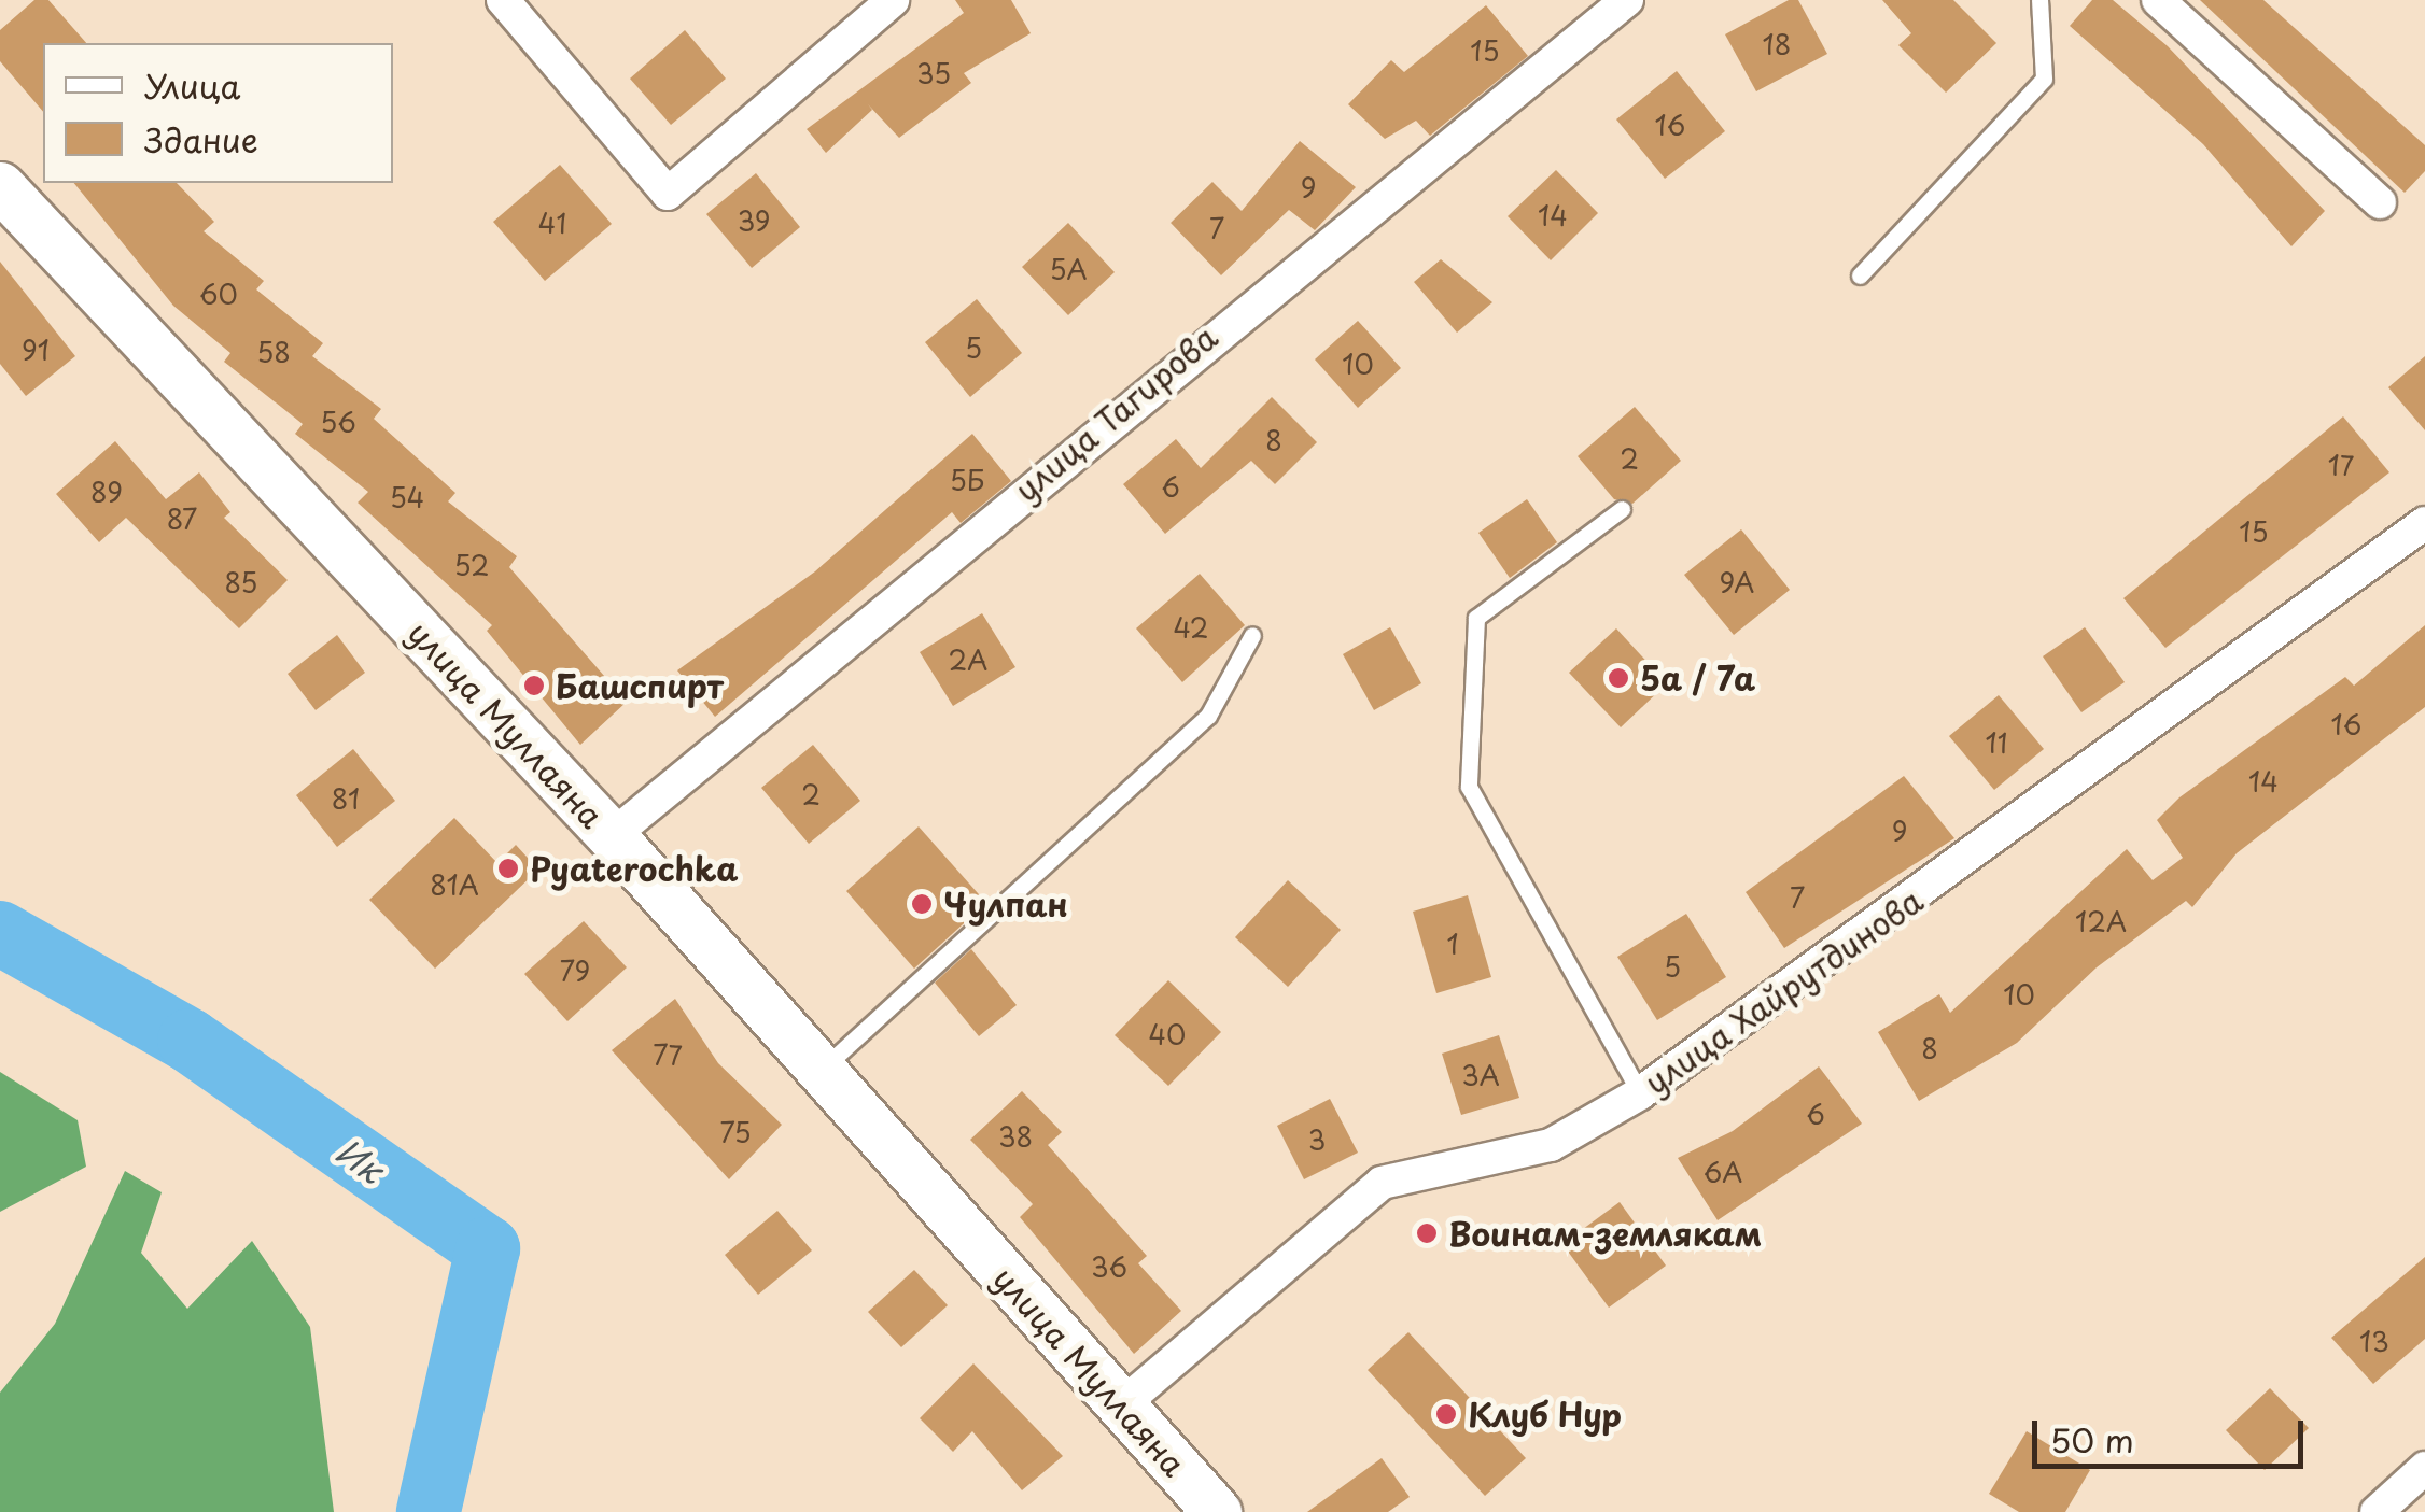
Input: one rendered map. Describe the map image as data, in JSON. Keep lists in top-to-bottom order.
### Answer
{
  "streets": {
    "main road": ["улица Муллаяна"],
    "street": ["улица Тагирова", "улица Хайрутдинова"]
  },
  "crossings": [
    ["улица Тагирова", "улица Муллаяна"],
    ["улица Муллаяна", "улица Хайрутдинова"]
  ],
  "water": ["Ик"],
  "places": [
    "5а / 7а",
    "Башспирт",
    "Pyaterochka",
    "Чулпан",
    "Воинам-землякам",
    "Клуб Нур"
  ],
  "house_numbers": [
    "18",
    "15",
    "35",
    "16",
    "9",
    "14",
    "39",
    "41",
    "7",
    "5А",
    "60",
    "5",
    "91",
    "58",
    "10",
    "56",
    "8",
    "2",
    "17",
    "5Б",
    "6",
    "89",
    "54",
    "87",
    "15",
    "52",
    "85",
    "9А",
    "42",
    "2А",
    "16",
    "11",
    "14",
    "2",
    "81",
    "9",
    "81А",
    "7",
    "12А",
    "1",
    "5",
    "79",
    "10",
    "40",
    "8",
    "77",
    "3А",
    "6",
    "75",
    "38",
    "3",
    "6А",
    "36",
    "13"
  ],
  "legend": ["Улица", "Здание"],
  "scale_bar": "50 m"
}
